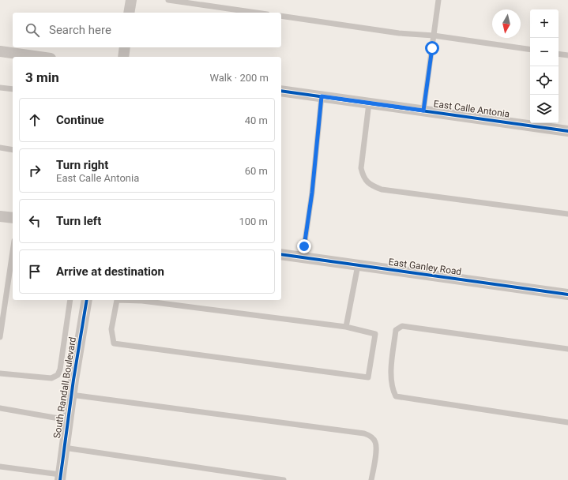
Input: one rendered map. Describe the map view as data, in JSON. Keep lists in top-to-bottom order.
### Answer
{
  "streets": {
    "street": ["East Calle Antonia", "East Ganley Road", "South Randall Boulevard"]
  },
  "north": "bottom",
  "page": {
    "map_buttons": ["+", "−"],
    "search": "Search here",
    "heading": ["3 min", "Walk · 200 m"],
    "list": [
      ["Continue", "40 m"],
      ["Turn right", "East Calle Antonia", "60 m"],
      ["Turn left", "100 m"],
      "Arrive at destination"
    ]
  }
}
